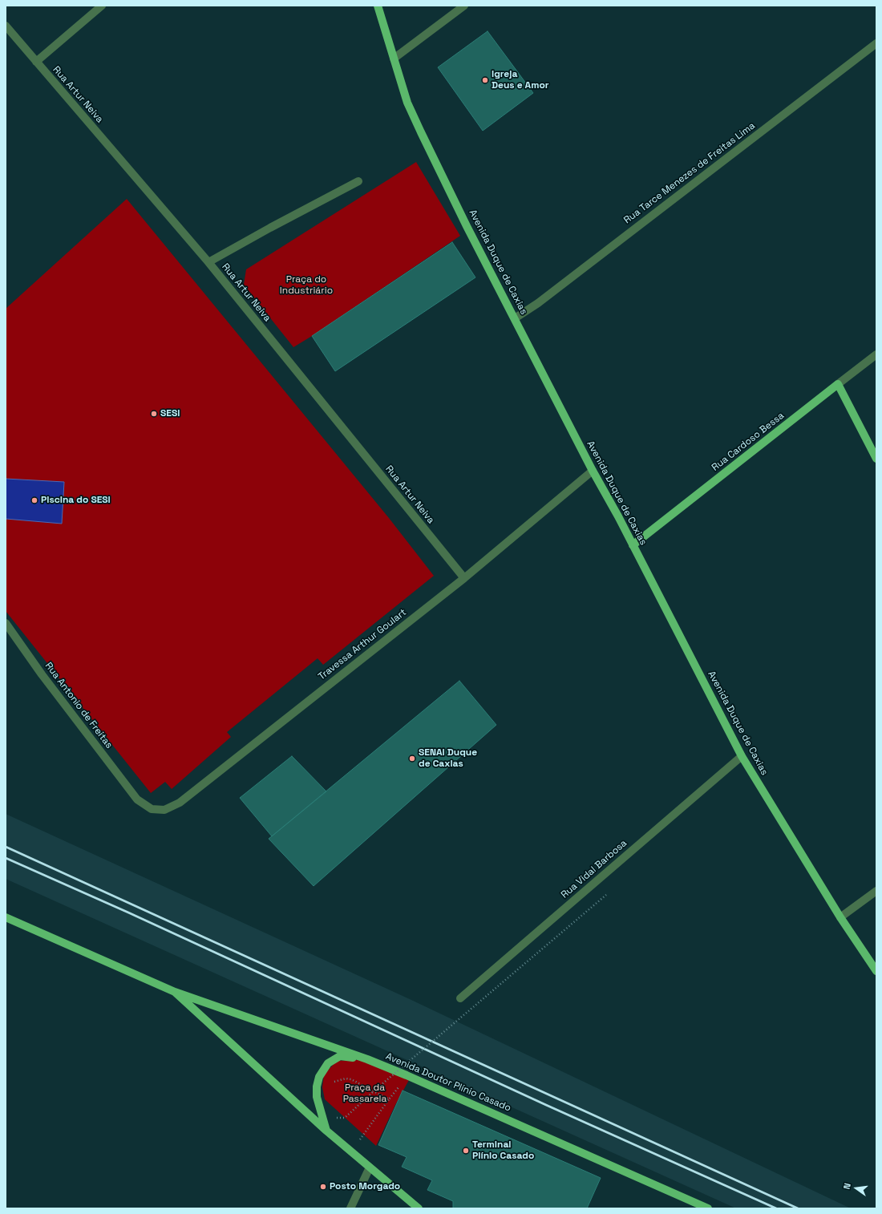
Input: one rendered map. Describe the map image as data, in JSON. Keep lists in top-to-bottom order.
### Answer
{
  "streets": {
    "main road": ["Avenida Duque de Caxias", "Rua Cardoso Bessa", "Avenida Doutor Plínio Casado"],
    "street": [
      "Rua Artur Neiva",
      "Rua Tarce Menezes de Freitas Lima",
      "Travessa Arthur Goulart",
      "Rua Antonio de Freitas",
      "Rua Vidal Barbosa"
    ]
  },
  "crossings": [
    ["Rua Artur Neiva", "Travessa Arthur Goulart"],
    ["Rua Tarce Menezes de Freitas Lima", "Avenida Duque de Caxias"],
    ["Avenida Duque de Caxias", "Rua Cardoso Bessa"],
    ["Avenida Duque de Caxias", "Travessa Arthur Goulart"],
    ["Avenida Duque de Caxias", "Rua Vidal Barbosa"],
    ["Travessa Arthur Goulart", "Rua Antonio de Freitas"]
  ],
  "parks": ["Praça do Industriário", "Praça da Passarela"],
  "places": [
    "Igreja Deus e Amor",
    "SESI",
    "Piscina do SESI",
    "SENAI Duque de Caxias",
    "Terminal Plínio Casado",
    "Posto Morgado"
  ],
  "north": "left"
}
